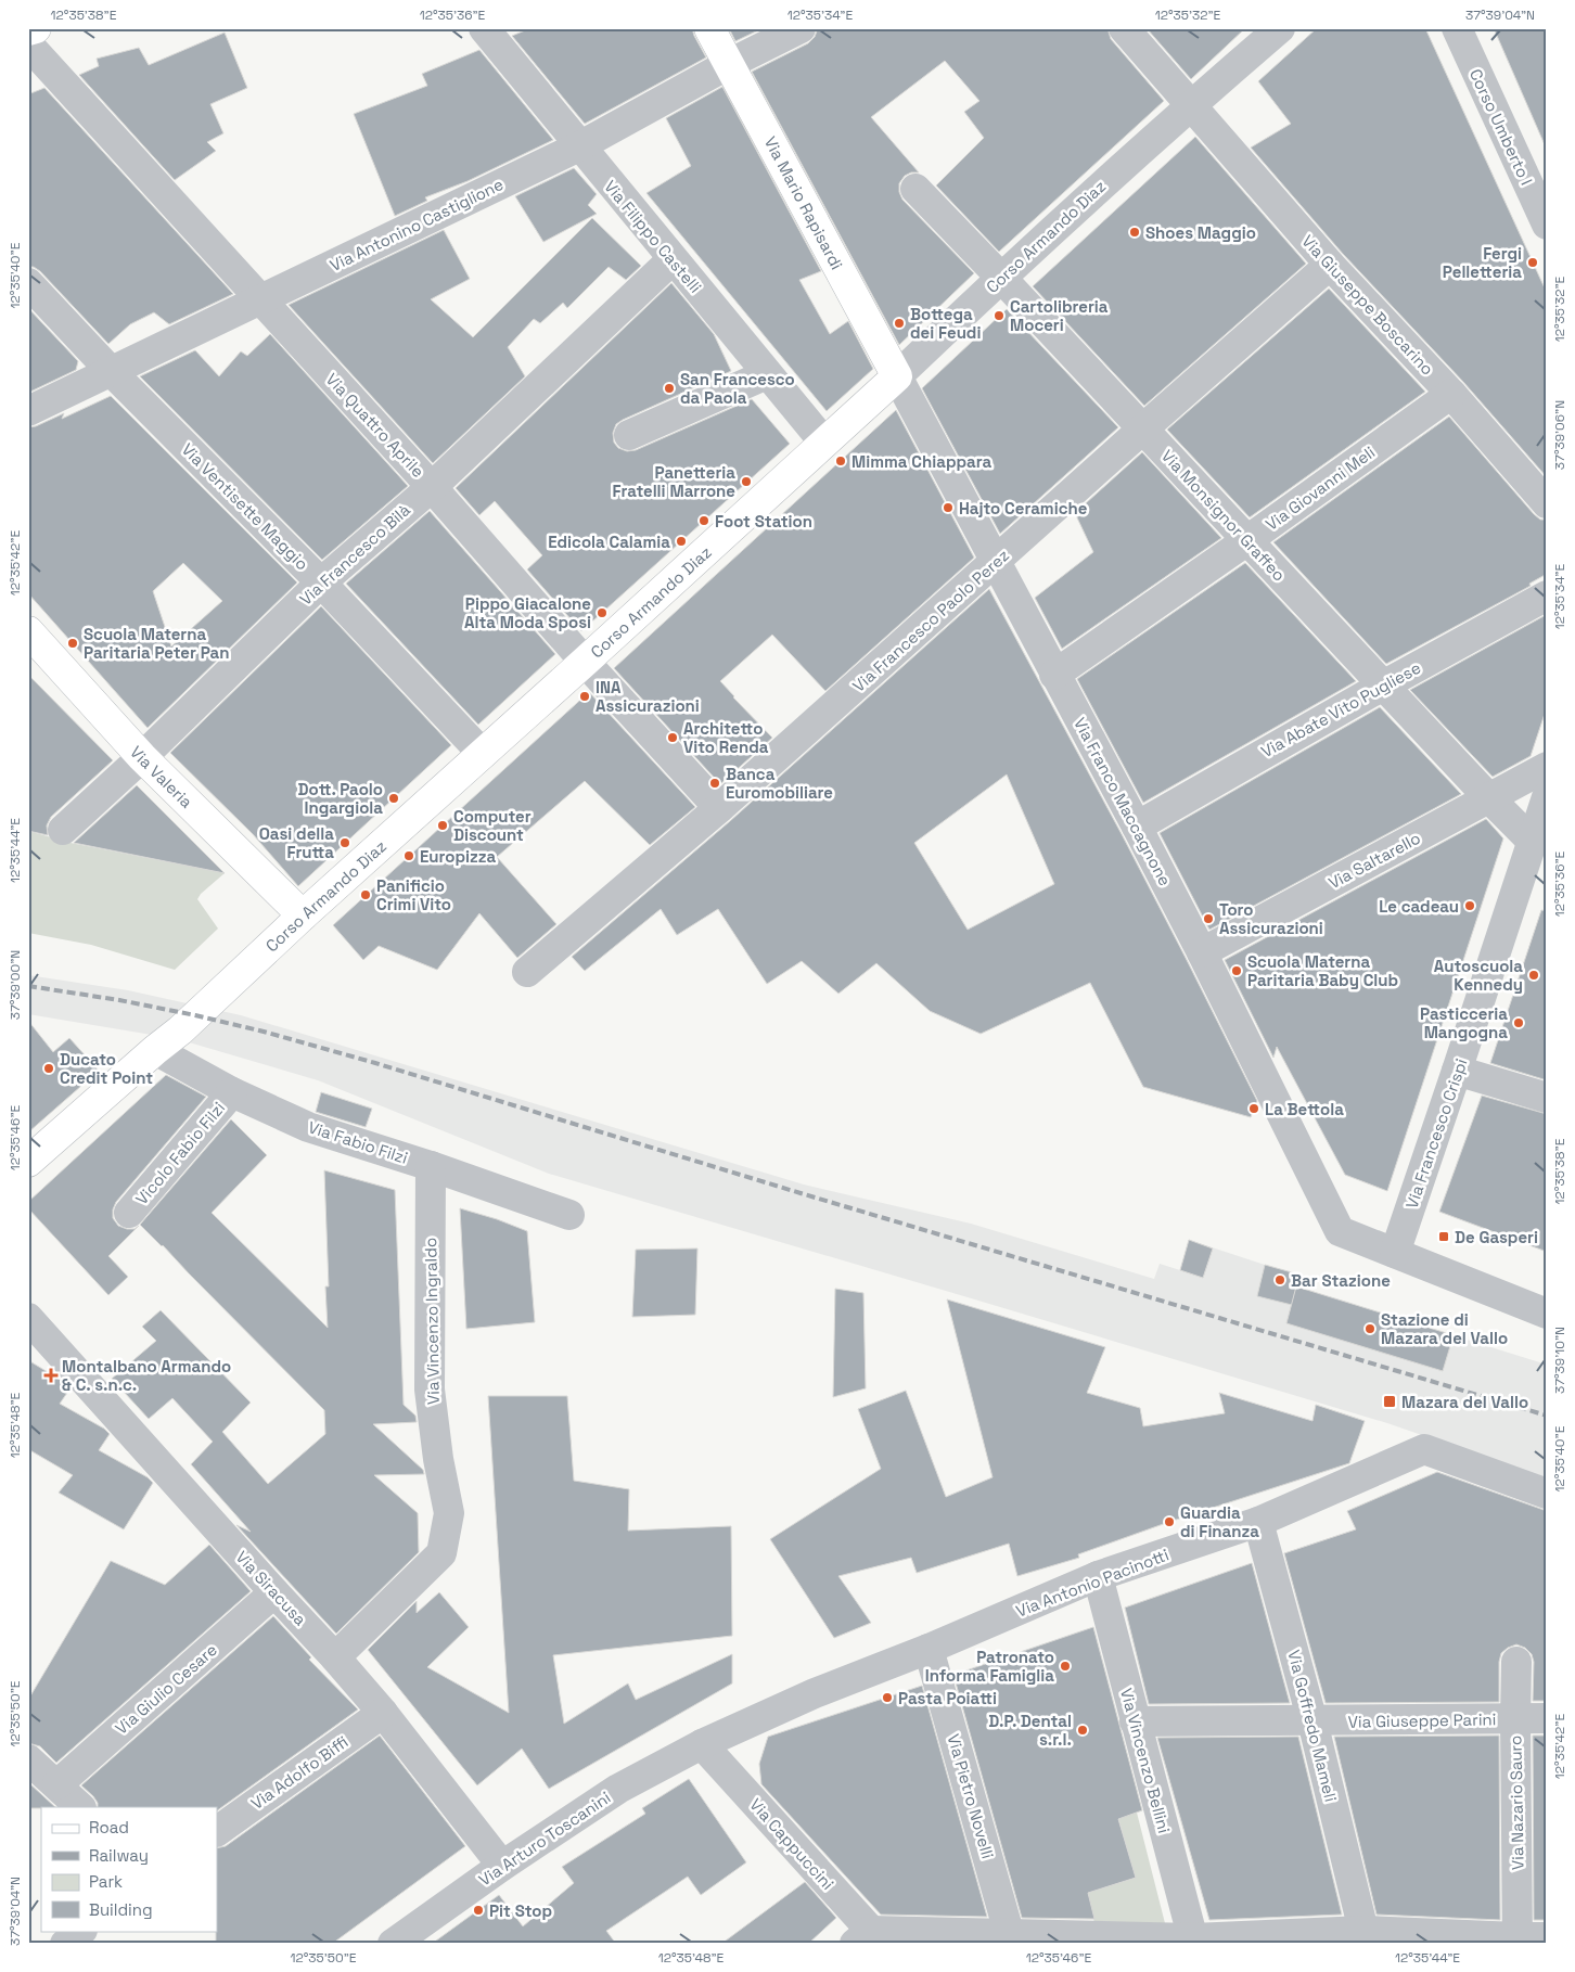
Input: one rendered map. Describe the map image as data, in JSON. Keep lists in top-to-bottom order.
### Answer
{
  "streets": {
    "main road": ["Via Mario Rapisardi", "Corso Armando Diaz", "Via Valeria"],
    "street": [
      "Corso Umberto I",
      "Via Antonino Castiglione",
      "Via Filippo Castelli",
      "Via Giuseppe Boscarino",
      "Via Quattro Aprile",
      "Via Giovanni Meli",
      "Via Ventisette Maggio",
      "Via Monsignor Graffeo",
      "Via Francesco Bilà",
      "Via Francesco Paolo Perez",
      "Via Abate Vito Pugliese",
      "Via Franco Maccagnone",
      "Via Saltarello",
      "Via Francesco Crispi",
      "Via Fabio Filzi",
      "Vicolo Fabio Filzi",
      "Via Vincenzo Ingraldo",
      "Via Antonio Pacinotti",
      "Via Siracusa",
      "Via Giulio Cesare",
      "Via Giuseppe Parini",
      "Via Goffredo Mameli",
      "Via Vincenzo Bellini",
      "Via Adolfo Biffi",
      "Via Pietro Novelli",
      "Via Nazario Sauro",
      "Via Arturo Toscanini",
      "Via Cappuccini"
    ]
  },
  "crossings": [
    ["Via Mario Rapisardi", "Via Antonino Castiglione"],
    ["Via Mario Rapisardi", "Corso Armando Diaz"],
    ["Via Mario Rapisardi", "Via Franco Maccagnone"],
    ["Via Antonino Castiglione", "Via Filippo Castelli"],
    ["Via Antonino Castiglione", "Via Quattro Aprile"],
    ["Via Antonino Castiglione", "Via Ventisette Maggio"],
    ["Via Filippo Castelli", "Corso Armando Diaz"],
    ["Via Filippo Castelli", "Via Francesco Bilà"],
    ["Corso Armando Diaz", "Via Giuseppe Boscarino"],
    ["Corso Armando Diaz", "Via Quattro Aprile"],
    ["Corso Armando Diaz", "Via Ventisette Maggio"],
    ["Corso Armando Diaz", "Via Monsignor Graffeo"],
    ["Corso Armando Diaz", "Via Valeria"],
    ["Corso Armando Diaz", "Via Franco Maccagnone"],
    ["Corso Armando Diaz", "Via Fabio Filzi"],
    ["Via Giuseppe Boscarino", "Via Giovanni Meli"],
    ["Via Giuseppe Boscarino", "Via Francesco Paolo Perez"],
    ["Via Quattro Aprile", "Via Francesco Bilà"],
    ["Via Quattro Aprile", "Via Francesco Paolo Perez"],
    ["Via Giovanni Meli", "Via Monsignor Graffeo"],
    ["Via Giovanni Meli", "Via Franco Maccagnone"],
    ["Via Ventisette Maggio", "Via Francesco Bilà"],
    ["Via Monsignor Graffeo", "Via Francesco Paolo Perez"],
    ["Via Monsignor Graffeo", "Via Abate Vito Pugliese"],
    ["Via Monsignor Graffeo", "Via Saltarello"],
    ["Via Monsignor Graffeo", "Via Francesco Crispi"],
    ["Via Francesco Bilà", "Via Valeria"],
    ["Via Francesco Paolo Perez", "Via Franco Maccagnone"],
    ["Via Abate Vito Pugliese", "Via Franco Maccagnone"],
    ["Via Franco Maccagnone", "Via Saltarello"],
    ["Via Franco Maccagnone", "Via Francesco Crispi"],
    ["Via Fabio Filzi", "Vicolo Fabio Filzi"],
    ["Via Fabio Filzi", "Via Vincenzo Ingraldo"],
    ["Via Vincenzo Ingraldo", "Via Siracusa"],
    ["Via Antonio Pacinotti", "Via Goffredo Mameli"],
    ["Via Antonio Pacinotti", "Via Vincenzo Bellini"],
    ["Via Antonio Pacinotti", "Via Pietro Novelli"],
    ["Via Antonio Pacinotti", "Via Arturo Toscanini"],
    ["Via Antonio Pacinotti", "Via Cappuccini"],
    ["Via Siracusa", "Via Giulio Cesare"],
    ["Via Siracusa", "Via Adolfo Biffi"],
    ["Via Siracusa", "Via Arturo Toscanini"],
    ["Via Giuseppe Parini", "Via Goffredo Mameli"],
    ["Via Giuseppe Parini", "Via Vincenzo Bellini"],
    ["Via Giuseppe Parini", "Via Nazario Sauro"],
    ["Via Arturo Toscanini", "Via Cappuccini"]
  ],
  "places": {
    "other": [
      "Shoes Maggio",
      "Fergi Pelletteria",
      "Cartolibreria Moceri",
      "Bottega dei Feudi",
      "San Francesco da Paola",
      "Mimma Chiappara",
      "Panetteria Fratelli Marrone",
      "Hajto Ceramiche",
      "Foot Station",
      "Edicola Calamia",
      "Pippo Giacalone Alta Moda Sposi",
      "Scuola Materna Paritaria Peter Pan",
      "INA Assicurazioni",
      "Architetto Vito Renda",
      "Banca Euromobiliare",
      "Dott. Paolo Ingargiola",
      "Computer Discount",
      "Oasi della Frutta",
      "Europizza",
      "Panificio Crimi Vito",
      "Le cadeau",
      "Toro Assicurazioni",
      "Scuola Materna Paritaria Baby Club",
      "Autoscuola Kennedy",
      "Pasticceria Mangogna",
      "Ducato Credit Point",
      "La Bettola",
      "Bar Stazione",
      "Stazione di Mazara del Vallo",
      "Guardia di Finanza",
      "Patronato Informa Famiglia",
      "Pasta Poiatti",
      "D.P. Dental s.r.l.",
      "Pit Stop"
    ],
    "transit": ["De Gasperi", "Mazara del Vallo"],
    "health": ["Montalbano Armando & C. s.n.c."]
  },
  "legend": [
    "Road",
    "Railway",
    "Park",
    "Building"
  ],
  "coordinates": [
    "12°35'38\"E",
    "12°35'36\"E",
    "12°35'34\"E",
    "12°35'32\"E",
    "37°39'04\"N",
    "12°35'40\"E",
    "37°39'06\"N",
    "12°35'42\"E",
    "12°35'44\"E",
    "37°39'00\"N",
    "12°35'46\"E",
    "37°39'10\"N",
    "12°35'48\"E",
    "12°35'50\"E"
  ]
}
